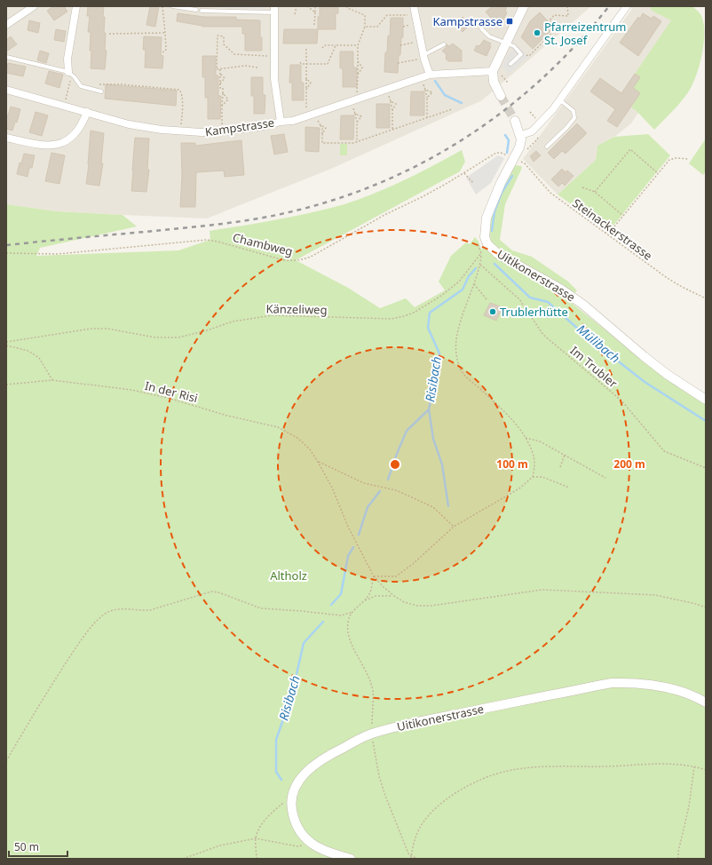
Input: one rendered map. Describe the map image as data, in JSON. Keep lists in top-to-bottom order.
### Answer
{
  "streets": {
    "street": ["Kampstrasse", "Uitikonerstrasse"],
    "path": [
      "Steinackerstrasse",
      "Chambweg",
      "Känzeliweg",
      "Im Trubler",
      "In der Risi"
    ]
  },
  "crossings": [
    ["Uitikonerstrasse", "Känzeliweg"]
  ],
  "water": ["Mülibach", "Risibach"],
  "parks": ["Altholz"],
  "places": {
    "transit": ["Kampstrasse"],
    "other": ["Pfarreizentrum St. Josef", "Trublerhütte"]
  },
  "scale_bar": "50 m",
  "rings": ["100 m", "200 m"]
}
